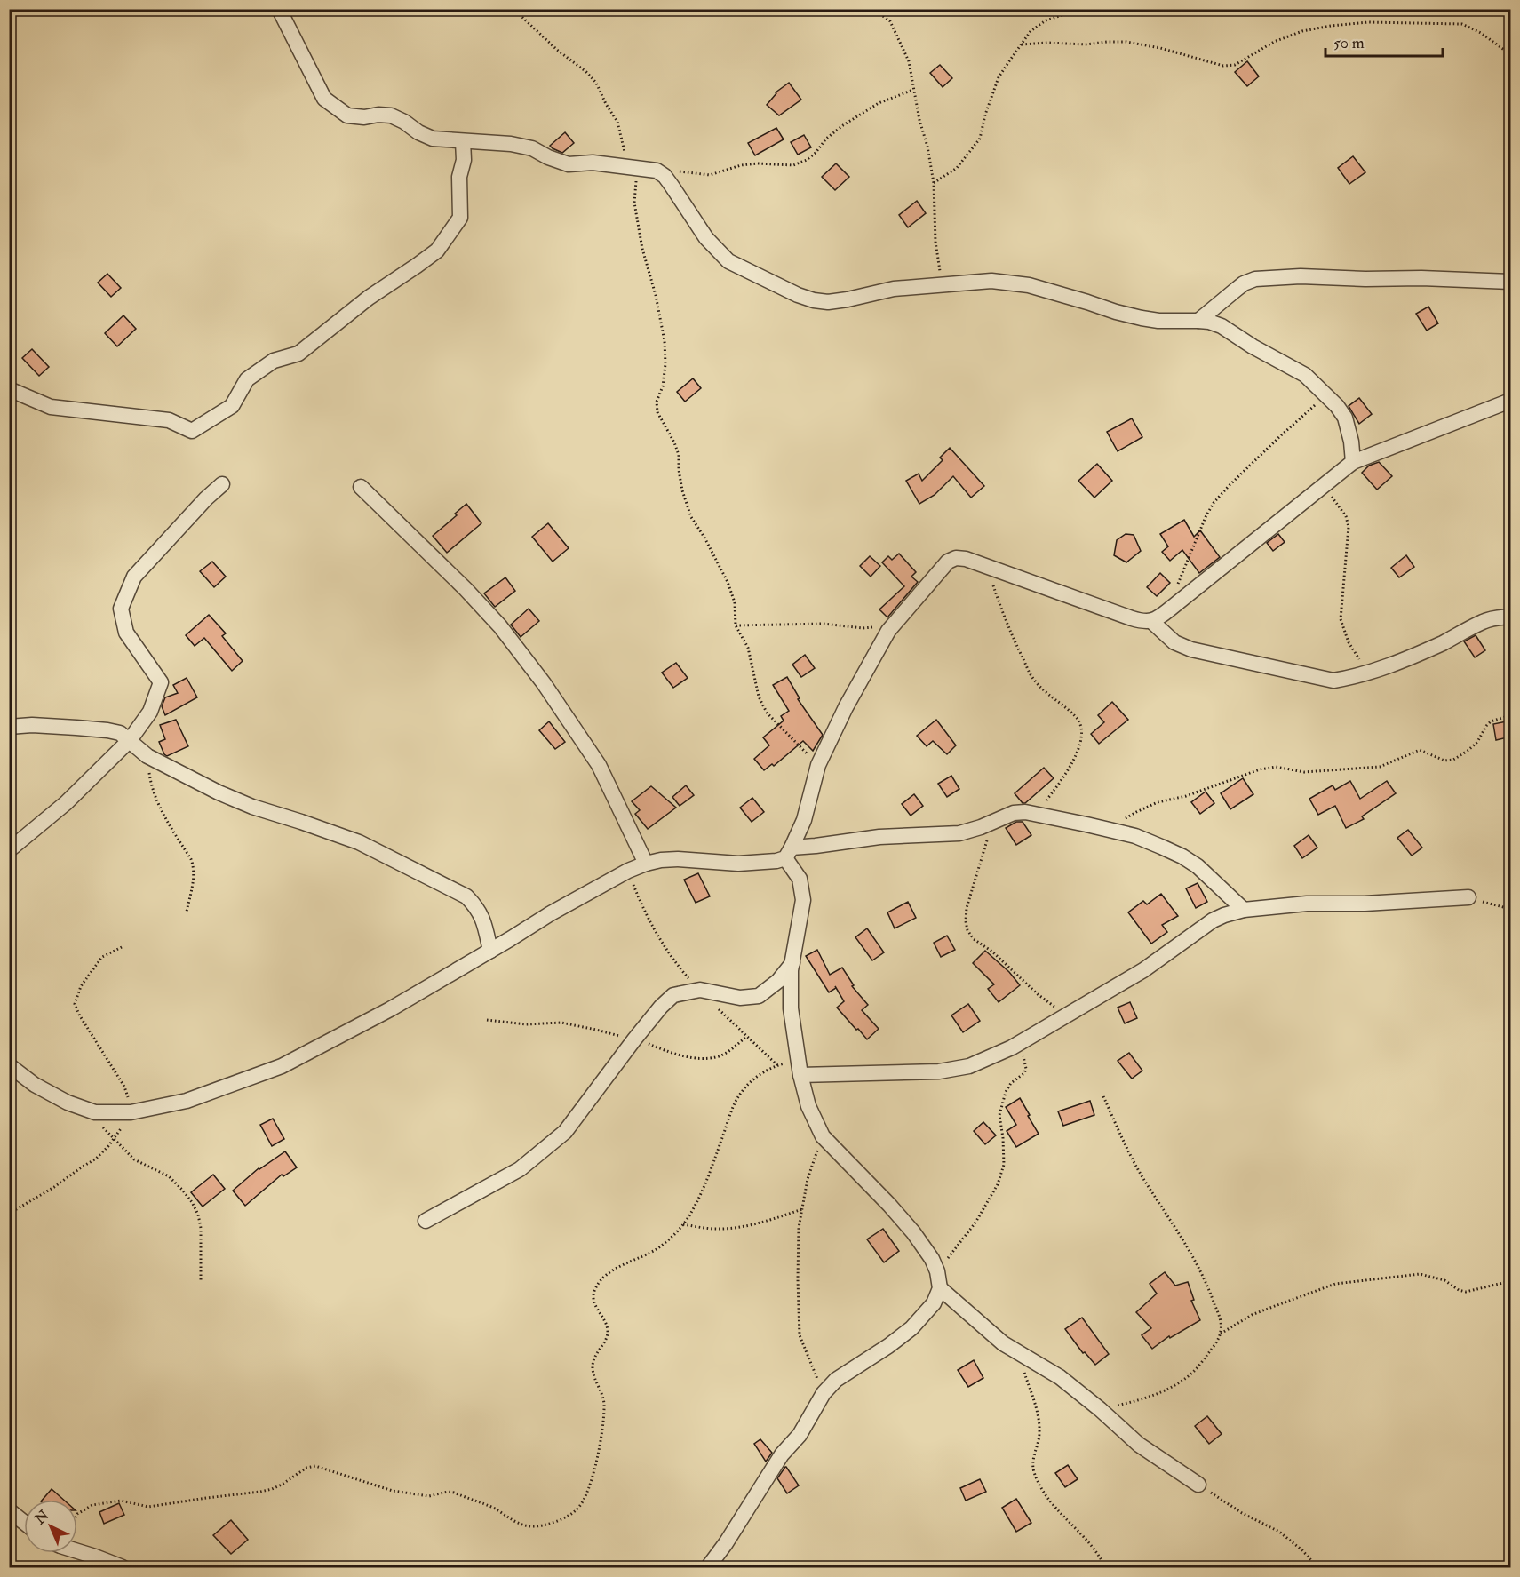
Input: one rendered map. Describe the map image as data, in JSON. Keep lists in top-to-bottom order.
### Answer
{
  "scale_bar": "50 m",
  "north": "top left"
}
